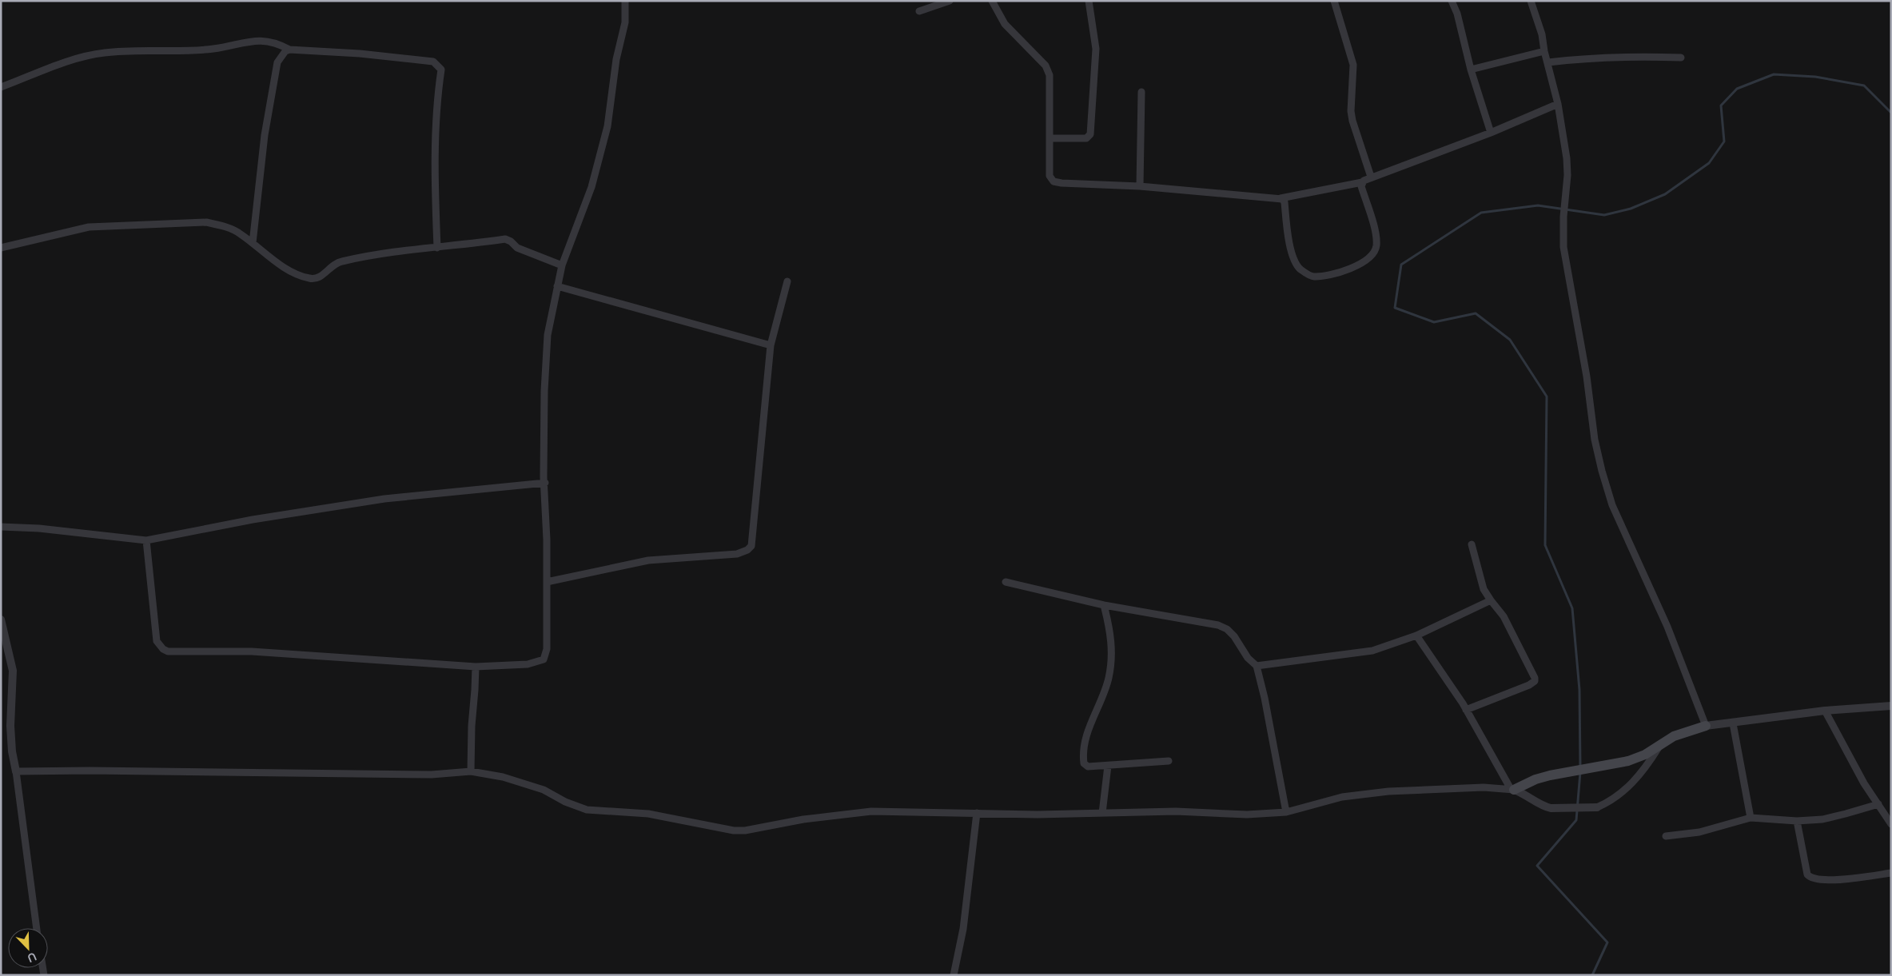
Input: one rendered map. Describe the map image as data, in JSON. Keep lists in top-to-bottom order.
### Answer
{
  "north": "bottom right"
}
